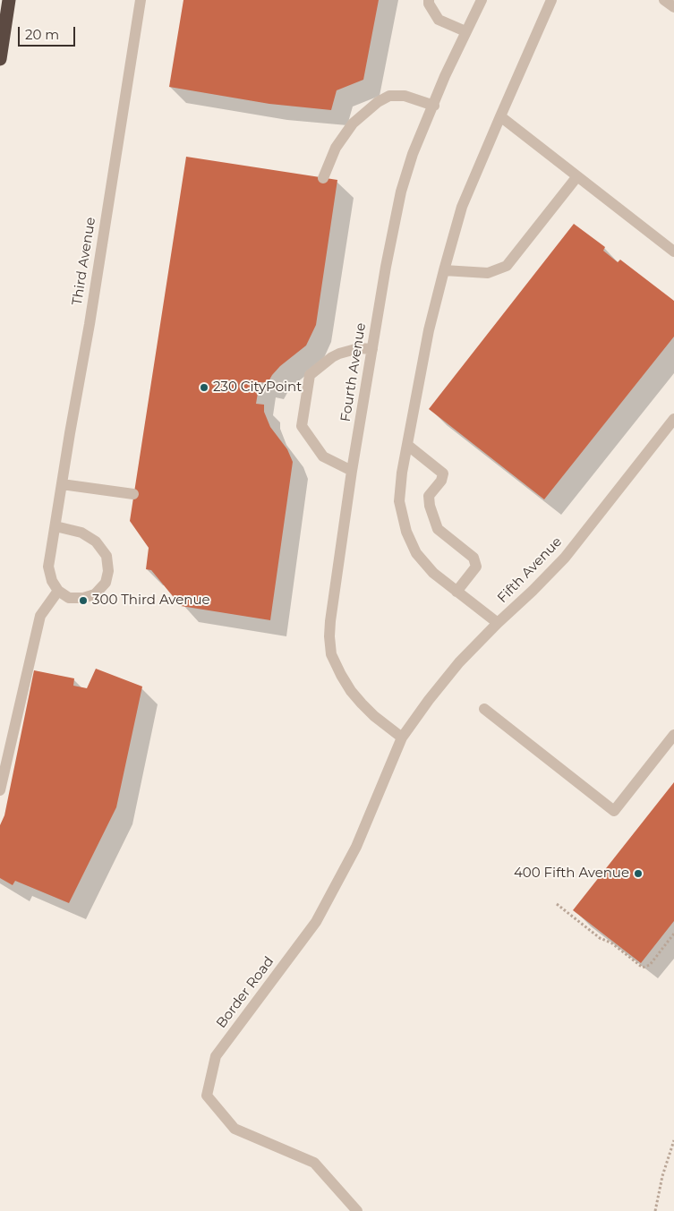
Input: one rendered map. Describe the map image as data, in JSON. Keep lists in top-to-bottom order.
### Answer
{
  "streets": {
    "street": [
      "Third Avenue",
      "Fourth Avenue",
      "Fifth Avenue",
      "Border Road"
    ]
  },
  "crossings": [
    ["Fourth Avenue", "Fifth Avenue"],
    ["Fourth Avenue", "Border Road"],
    ["Fifth Avenue", "Border Road"]
  ],
  "places": ["230 CityPoint", "300 Third Avenue", "400 Fifth Avenue"],
  "scale_bar": "20 m"
}
